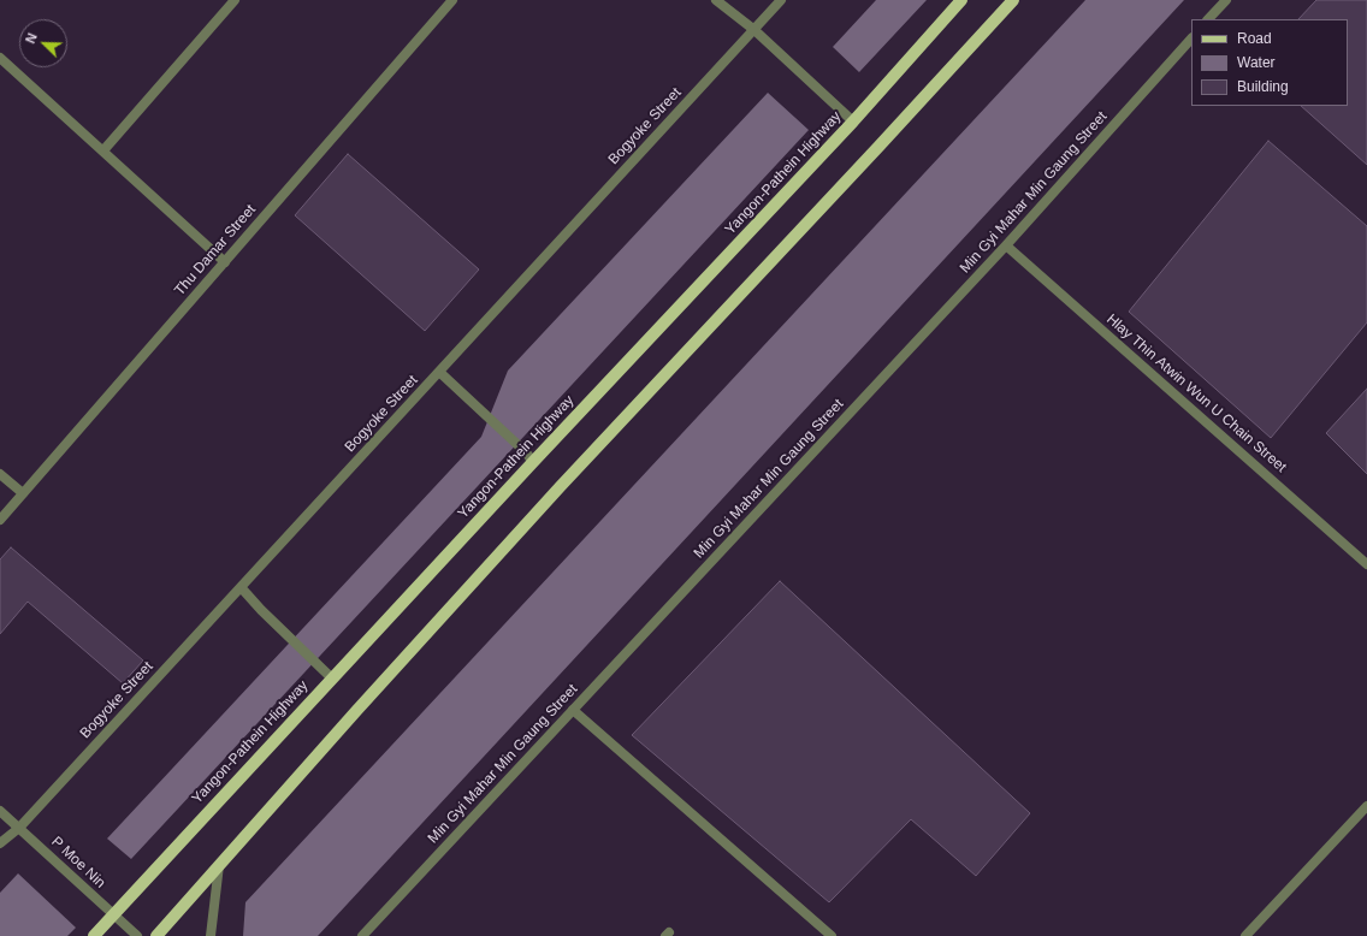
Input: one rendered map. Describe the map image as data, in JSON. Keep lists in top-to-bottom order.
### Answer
{
  "streets": {
    "main road": ["Yangon-Pathein Highway"],
    "street": [
      "Bogyoke Street",
      "Min Gyi Mahar Min Gaung Street",
      "Thu Damar Street",
      "Hlay Thin Atwin Wun U Chain Street",
      "P Moe Nin"
    ]
  },
  "crossings": [
    ["Bogyoke Street", "P Moe Nin"],
    ["Yangon-Pathein Highway", "P Moe Nin"],
    ["Min Gyi Mahar Min Gaung Street", "Hlay Thin Atwin Wun U Chain Street"]
  ],
  "legend": ["Road", "Water", "Building"],
  "north": "top left"
}
